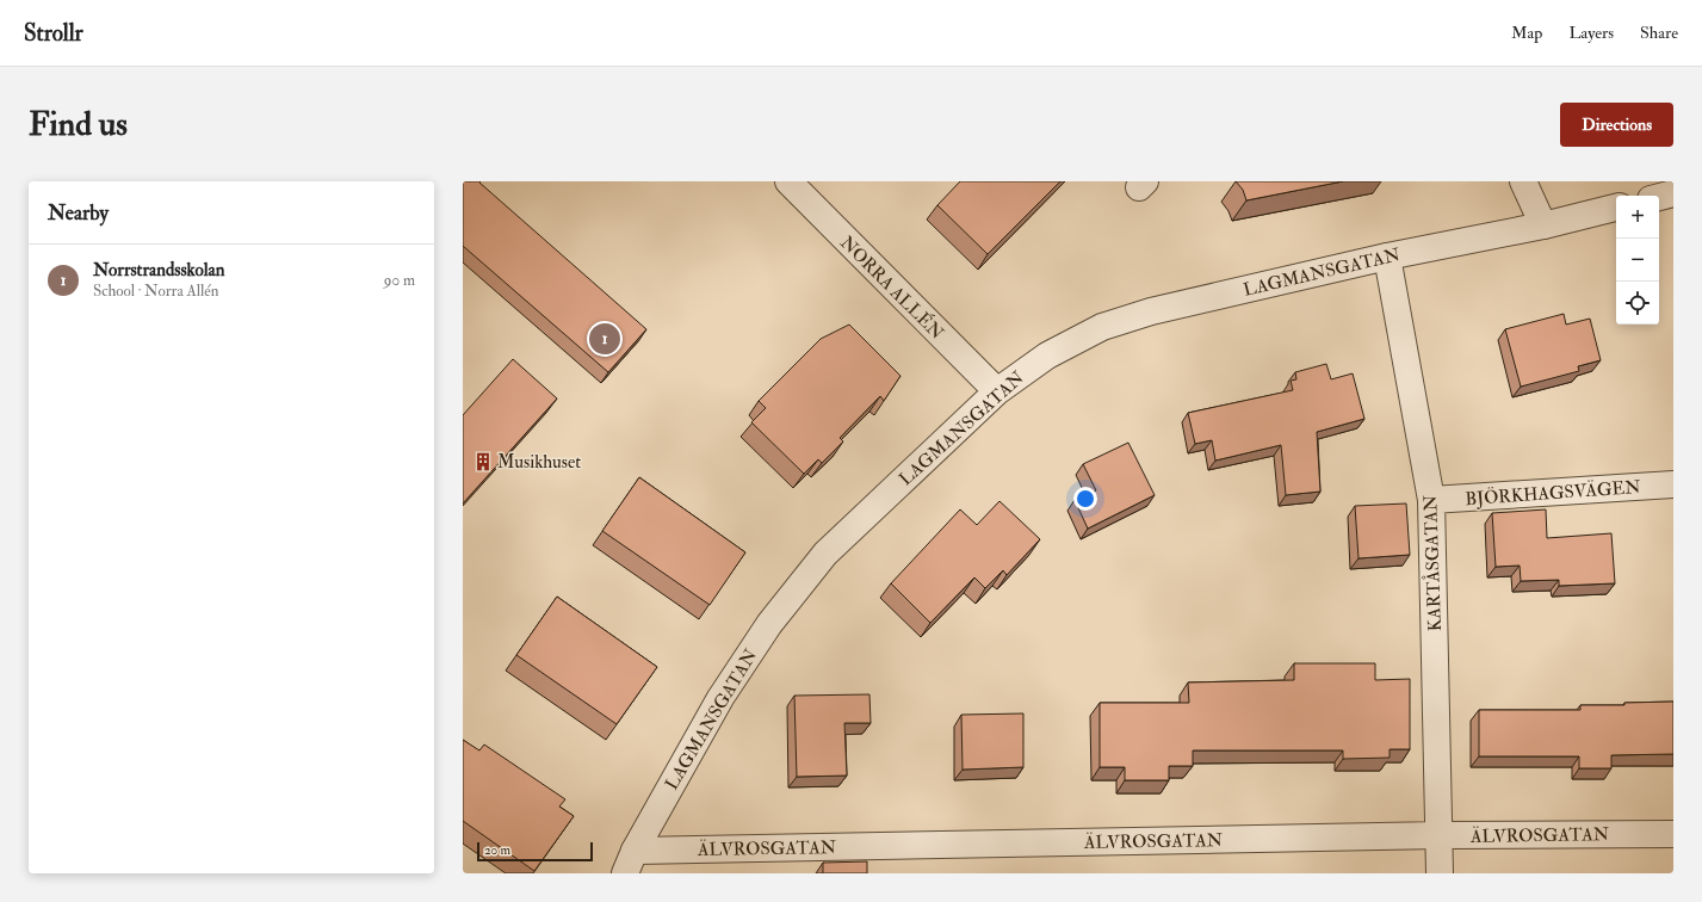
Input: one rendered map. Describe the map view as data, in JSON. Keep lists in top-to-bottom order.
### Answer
{
  "streets": {
    "street": [
      "LAGMANSGATAN",
      "NORRA ALLÉN",
      "BJÖRKHAGSVÄGEN",
      "KARTÅSGATAN",
      "ÄLVROSGATAN"
    ]
  },
  "crossings": [
    ["LAGMANSGATAN", "NORRA ALLÉN"],
    ["LAGMANSGATAN", "KARTÅSGATAN"],
    ["LAGMANSGATAN", "ÄLVROSGATAN"],
    ["BJÖRKHAGSVÄGEN", "KARTÅSGATAN"],
    ["KARTÅSGATAN", "ÄLVROSGATAN"]
  ],
  "places": {
    "building": ["Musikhuset"]
  },
  "scale_bar": "20 m",
  "page": {
    "header": "Strollr",
    "nav": ["Map", "Layers", "Share"],
    "buttons": "Directions",
    "title": "Find us",
    "heading": "Nearby",
    "map_buttons": ["+", "−"],
    "list": [
      {
        "mark": "1",
        "name": "Norrstrandsskolan",
        "note": "School · Norra Allén",
        "value": "90 m"
      }
    ],
    "pins": "1",
    "scale": "20 m"
  }
}
